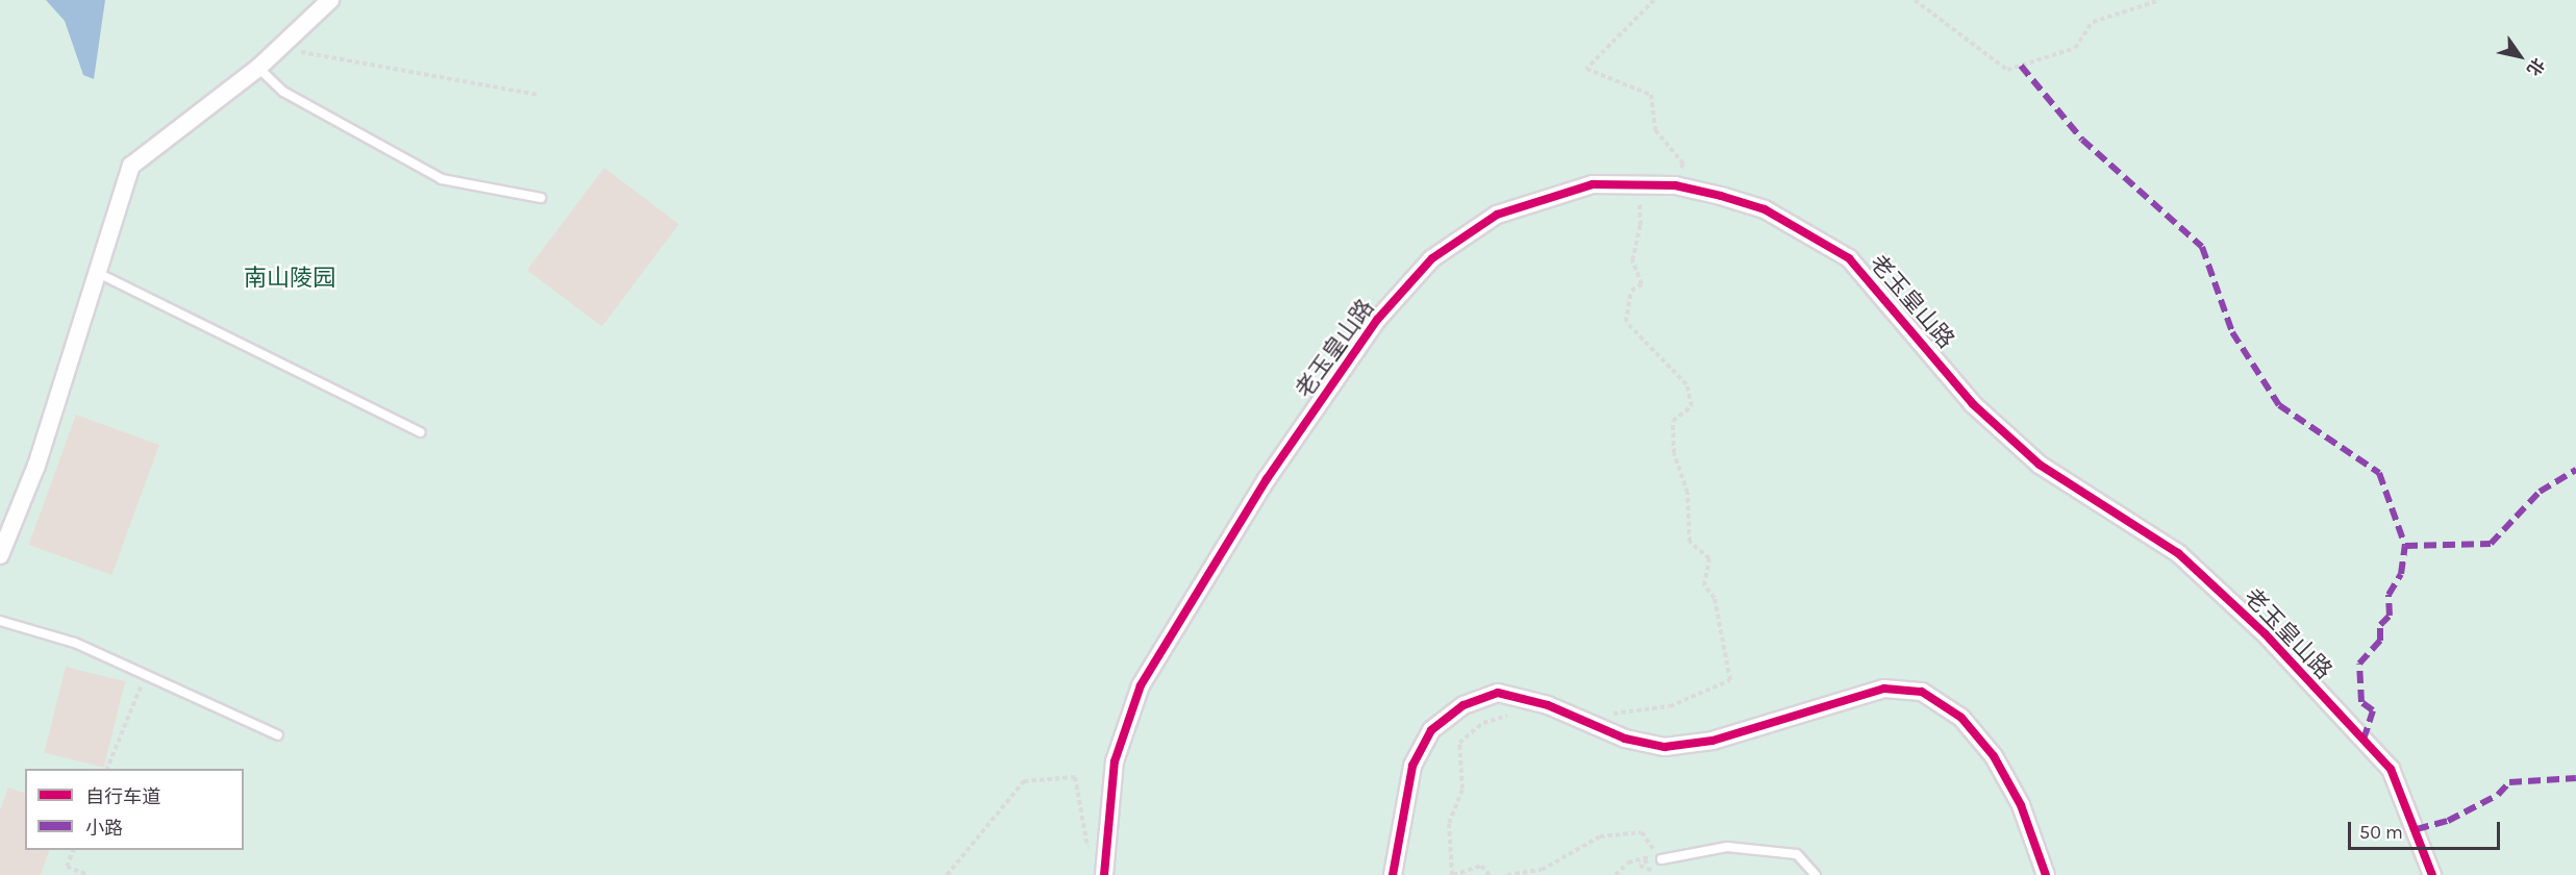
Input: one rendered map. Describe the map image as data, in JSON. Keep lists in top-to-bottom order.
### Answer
{
  "streets": {
    "street": ["老玉皇山路"]
  },
  "parks": ["南山陵园"],
  "legend": ["自行车道", "小路"],
  "scale_bar": "50 m",
  "north": "bottom right"
}
